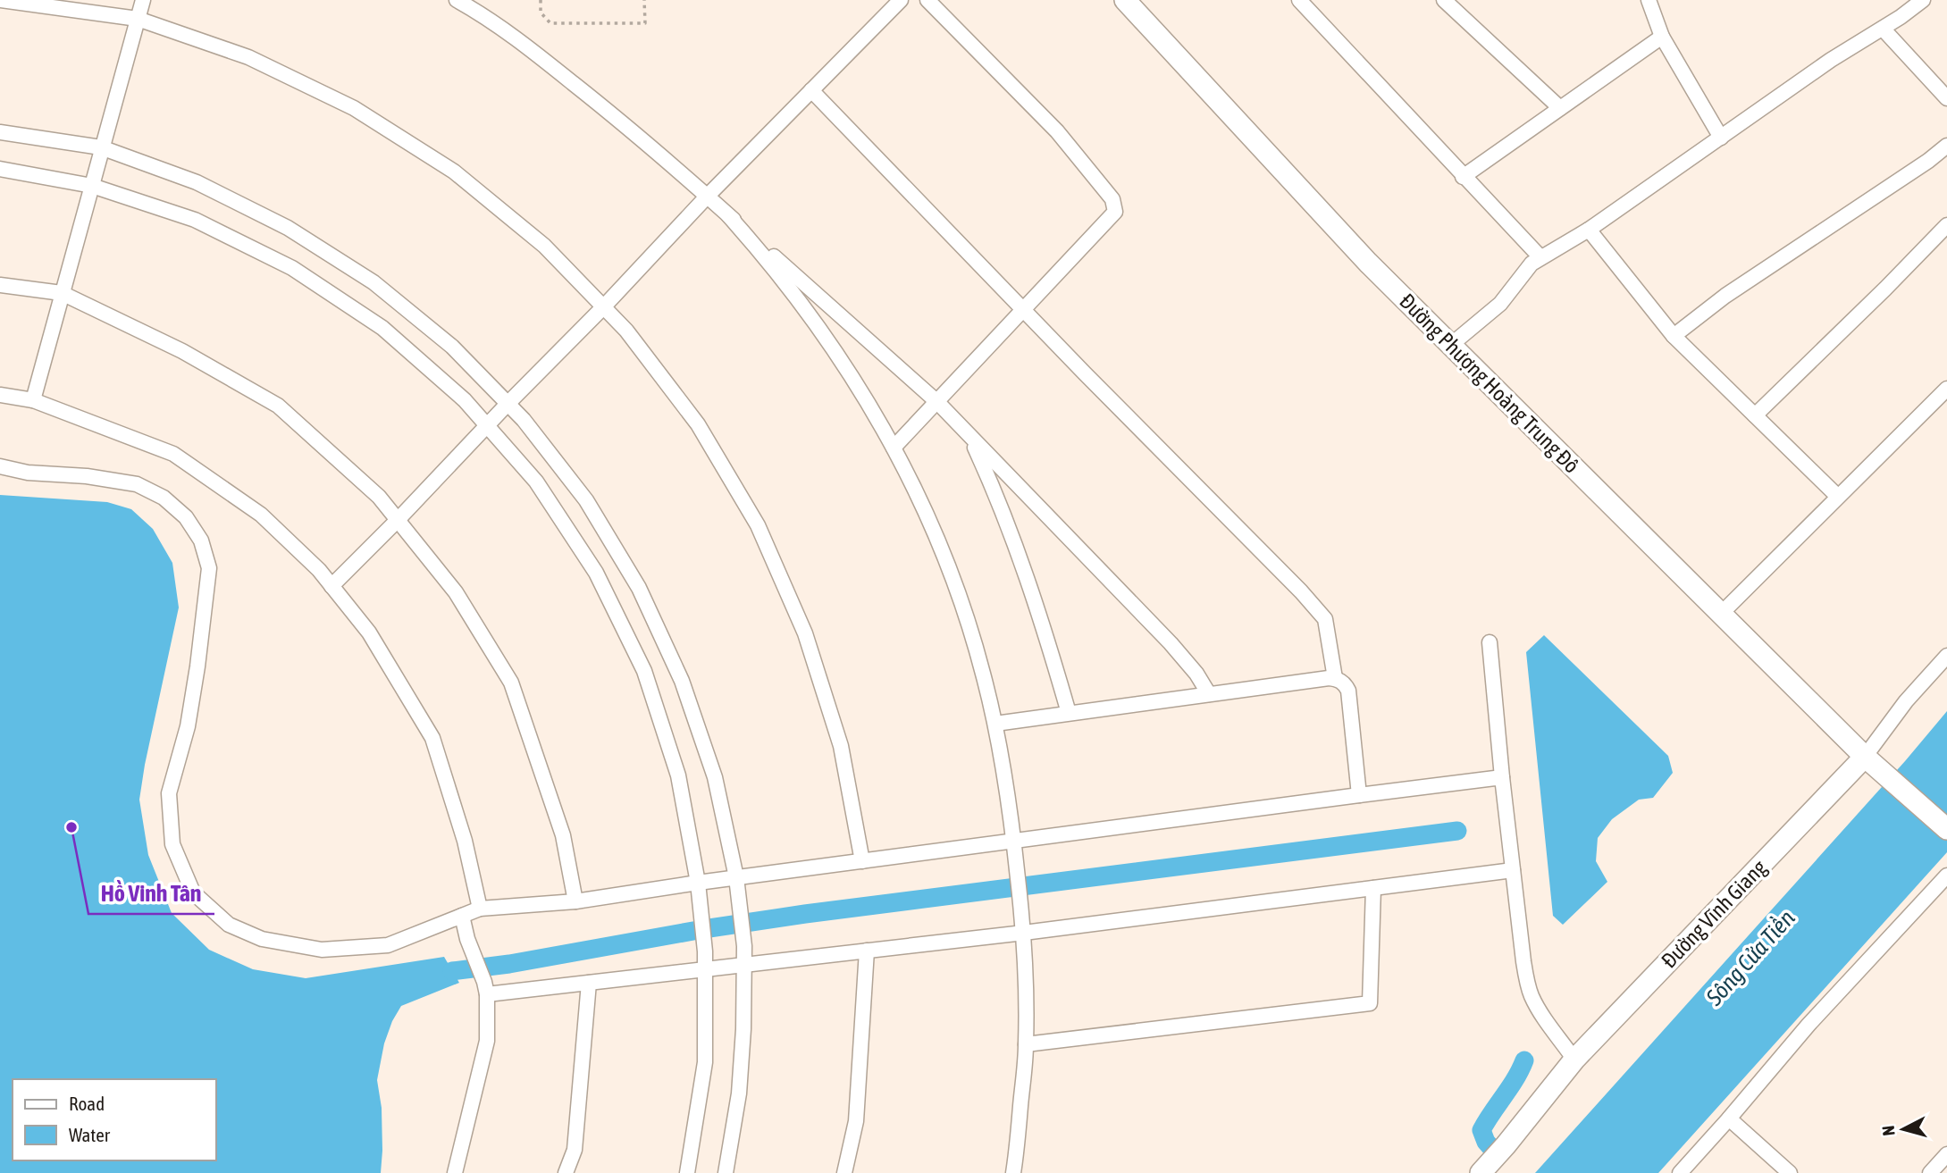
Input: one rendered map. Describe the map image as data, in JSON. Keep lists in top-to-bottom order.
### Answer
{
  "streets": {
    "street": ["Đường Phượng Hoàng Trung Đô", "Đường Vĩnh Giang"]
  },
  "crossings": [
    ["Đường Phượng Hoàng Trung Đô", "Đường Vĩnh Giang"]
  ],
  "water": ["Sông Cửa Tiền"],
  "places": ["Hồ Vinh Tân"],
  "legend": ["Road", "Water"],
  "north": "left"
}
